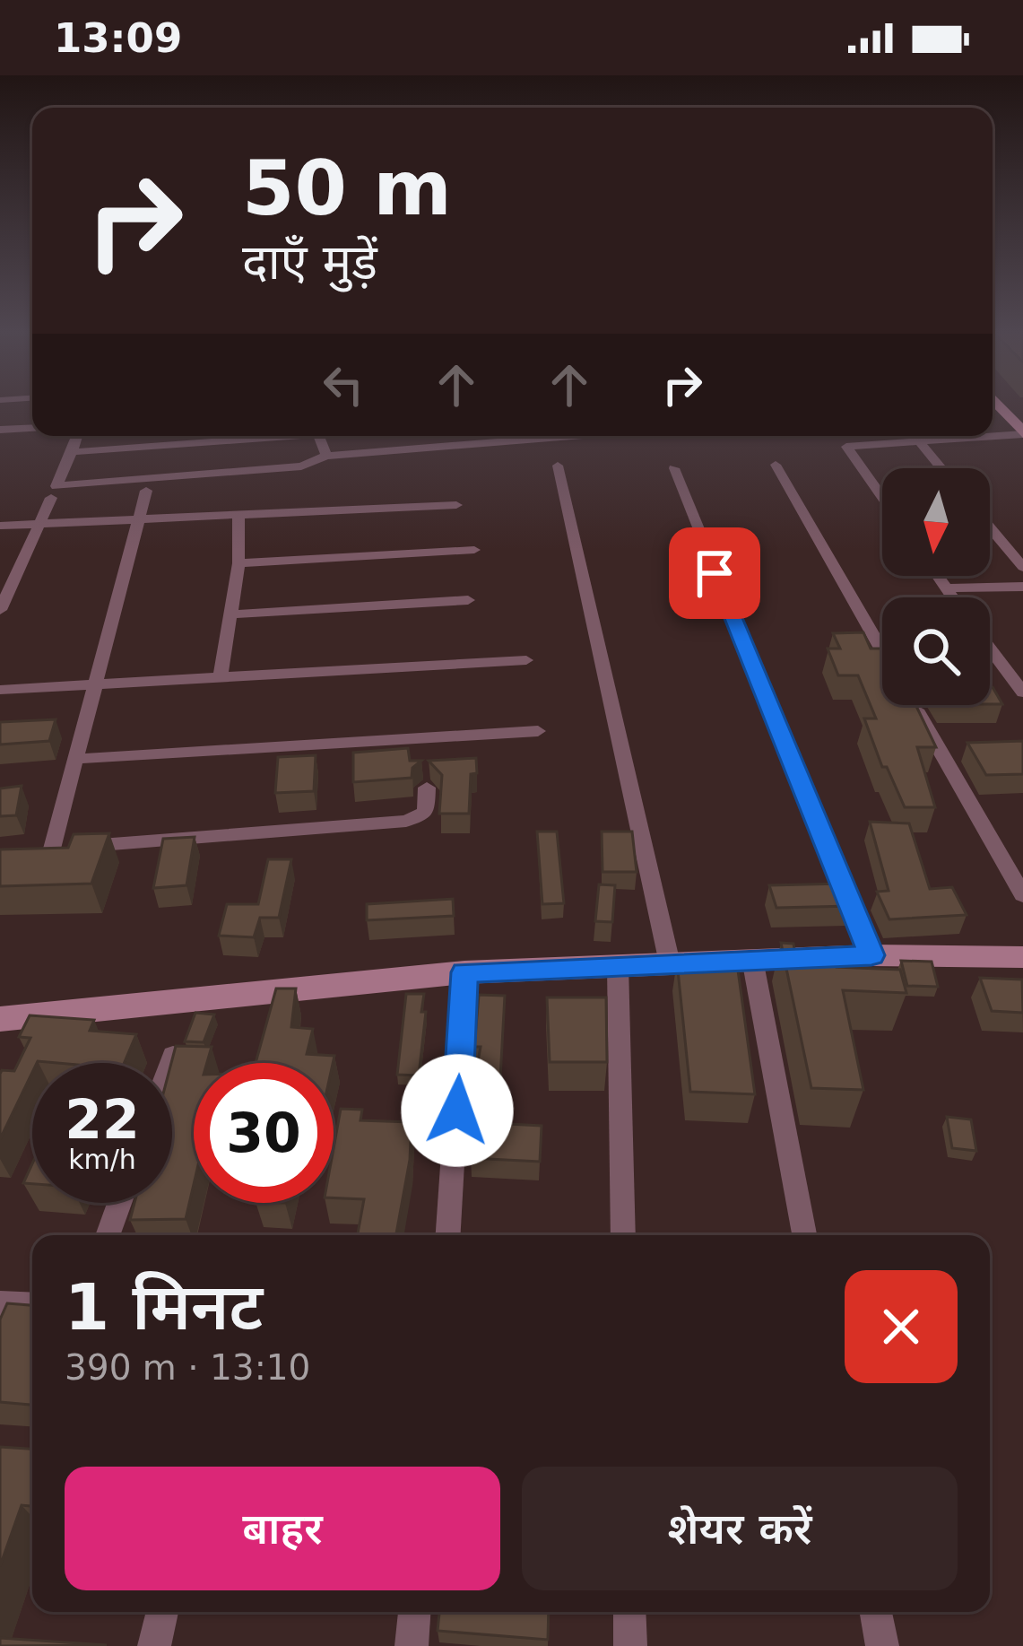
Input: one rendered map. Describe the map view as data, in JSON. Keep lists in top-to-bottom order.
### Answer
{
  "north": "bottom",
  "page": {
    "status": "13:09",
    "turn": ["50 m", "दाएँ मुड़ें"],
    "speed": "22 km/h",
    "limit": "30",
    "heading": ["1 मिनट", "390 m · 13:10"],
    "buttons": ["बाहर", "शेयर करें"]
  }
}
